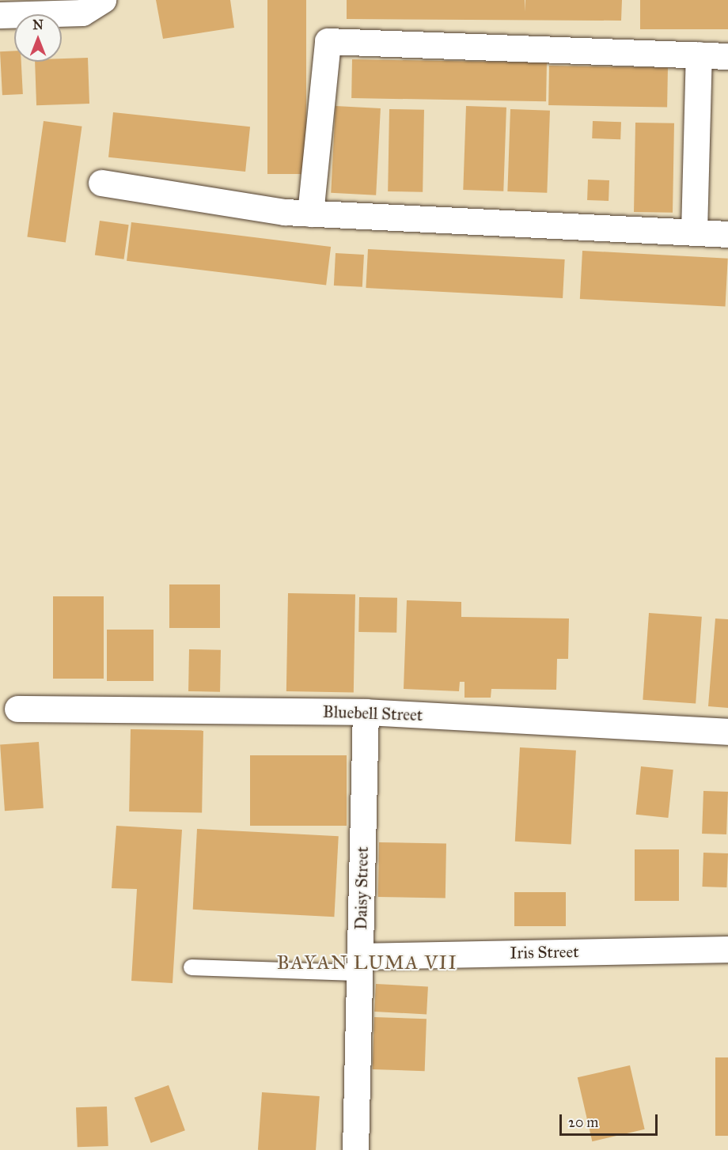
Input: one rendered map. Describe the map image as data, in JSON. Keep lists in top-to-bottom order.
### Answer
{
  "streets": {
    "street": ["Bluebell Street", "Daisy Street", "Iris Street"]
  },
  "crossings": [
    ["Bluebell Street", "Daisy Street"],
    ["Daisy Street", "Iris Street"]
  ],
  "districts": ["BAYAN LUMA VII"],
  "scale_bar": "20 m",
  "north": "top"
}
